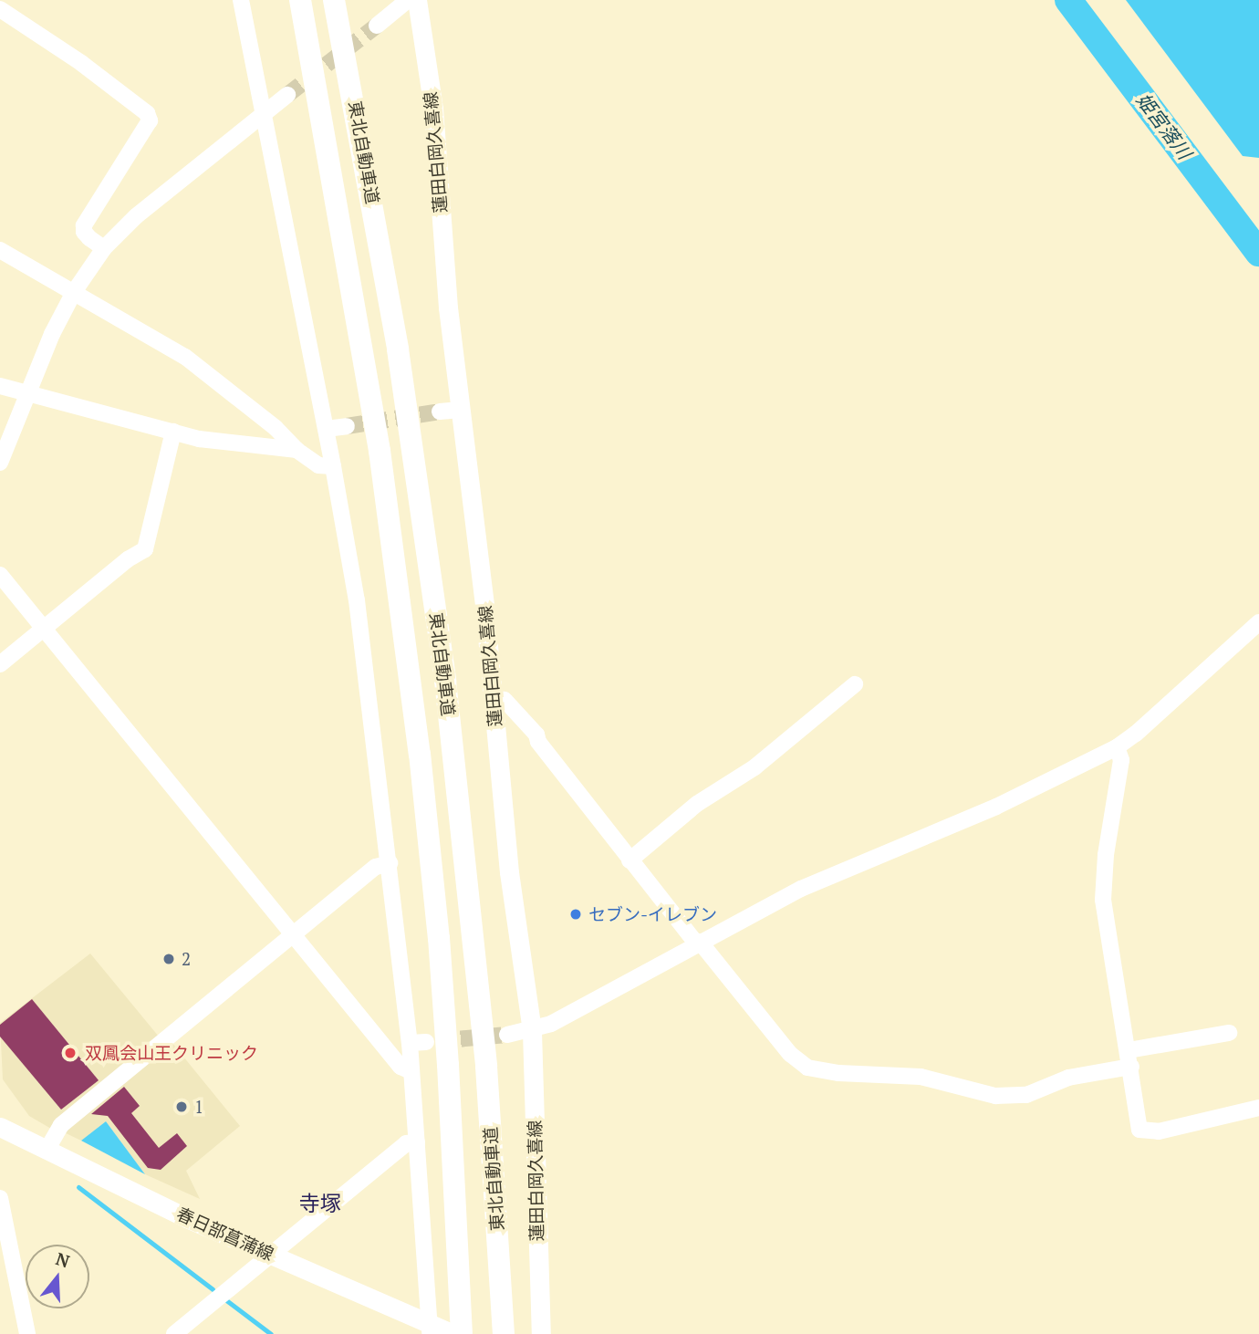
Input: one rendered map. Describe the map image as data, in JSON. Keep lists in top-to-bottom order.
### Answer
{
  "streets": {
    "highway": ["東北自動車道"],
    "main road": ["蓮田白岡久喜線", "春日部菖蒲線"]
  },
  "districts": ["寺塚"],
  "water": ["姫宮落川"],
  "places": [
    "セブン-イレブン",
    "2",
    "双鳳会山王クリニック",
    "1"
  ],
  "north": "top"
}
